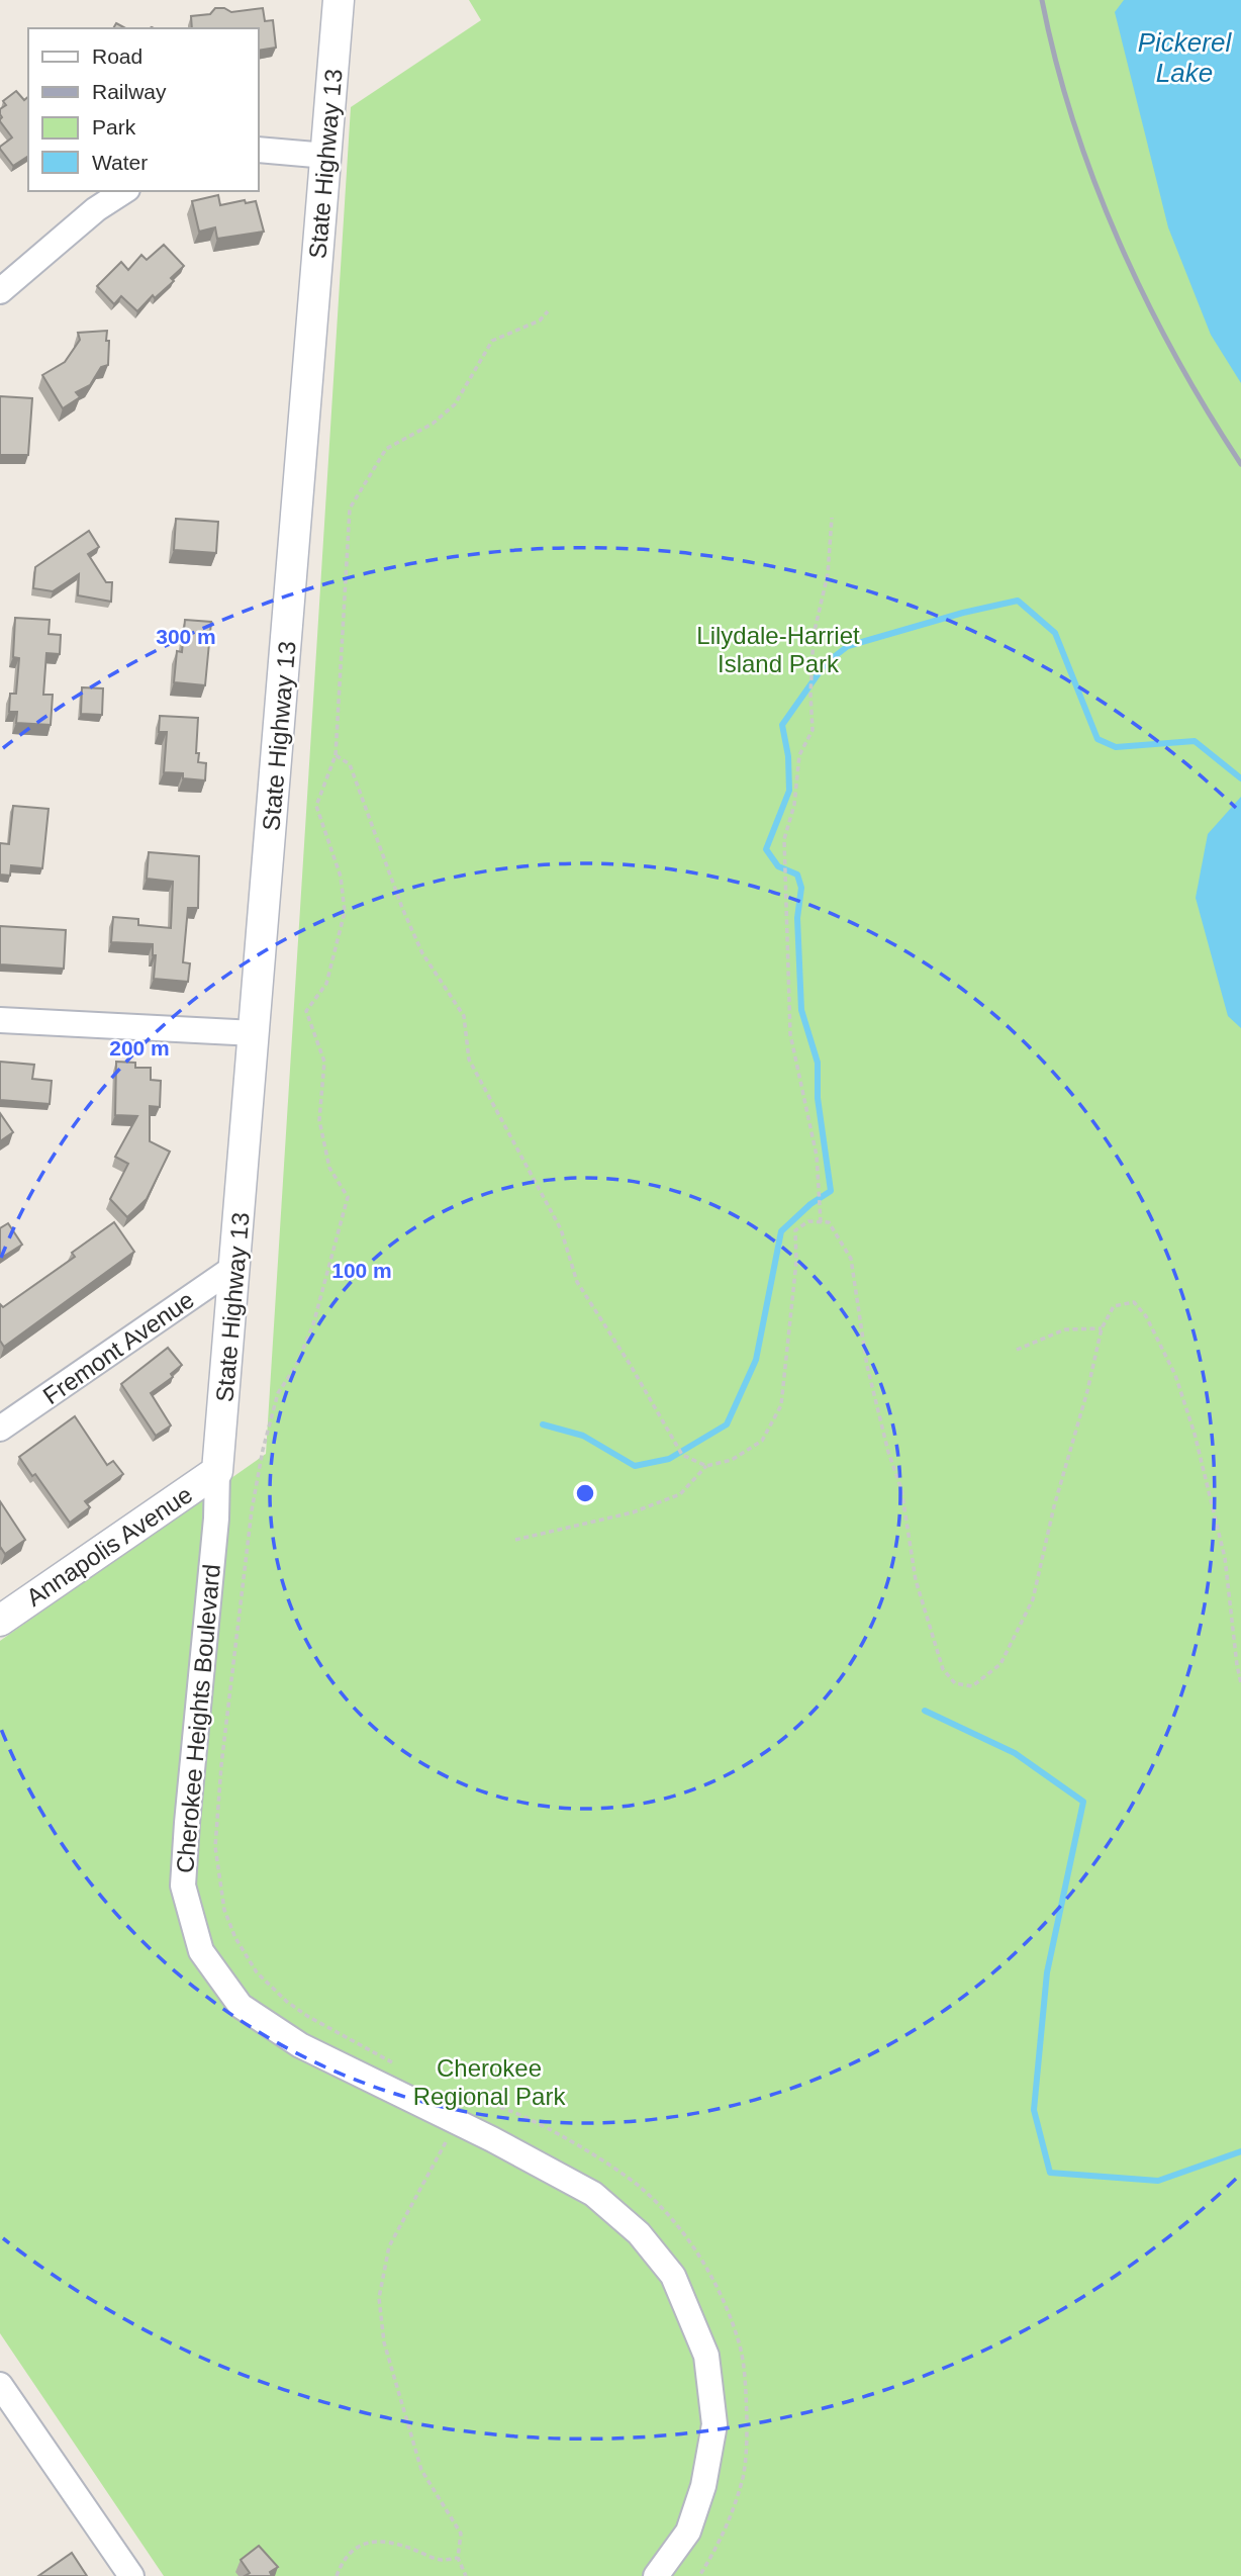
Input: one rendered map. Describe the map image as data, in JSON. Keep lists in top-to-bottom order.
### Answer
{
  "streets": {
    "street": [
      "State Highway 13",
      "Fremont Avenue",
      "Annapolis Avenue",
      "Cherokee Heights Boulevard"
    ]
  },
  "crossings": [
    ["State Highway 13", "Fremont Avenue"],
    ["State Highway 13", "Annapolis Avenue"],
    ["State Highway 13", "Cherokee Heights Boulevard"],
    ["Annapolis Avenue", "Cherokee Heights Boulevard"]
  ],
  "water": ["Pickerel Lake"],
  "parks": ["Lilydale-Harriet Island Park", "Cherokee Regional Park"],
  "legend": [
    "Road",
    "Railway",
    "Park",
    "Water"
  ],
  "rings": ["300 m", "200 m", "100 m"]
}
